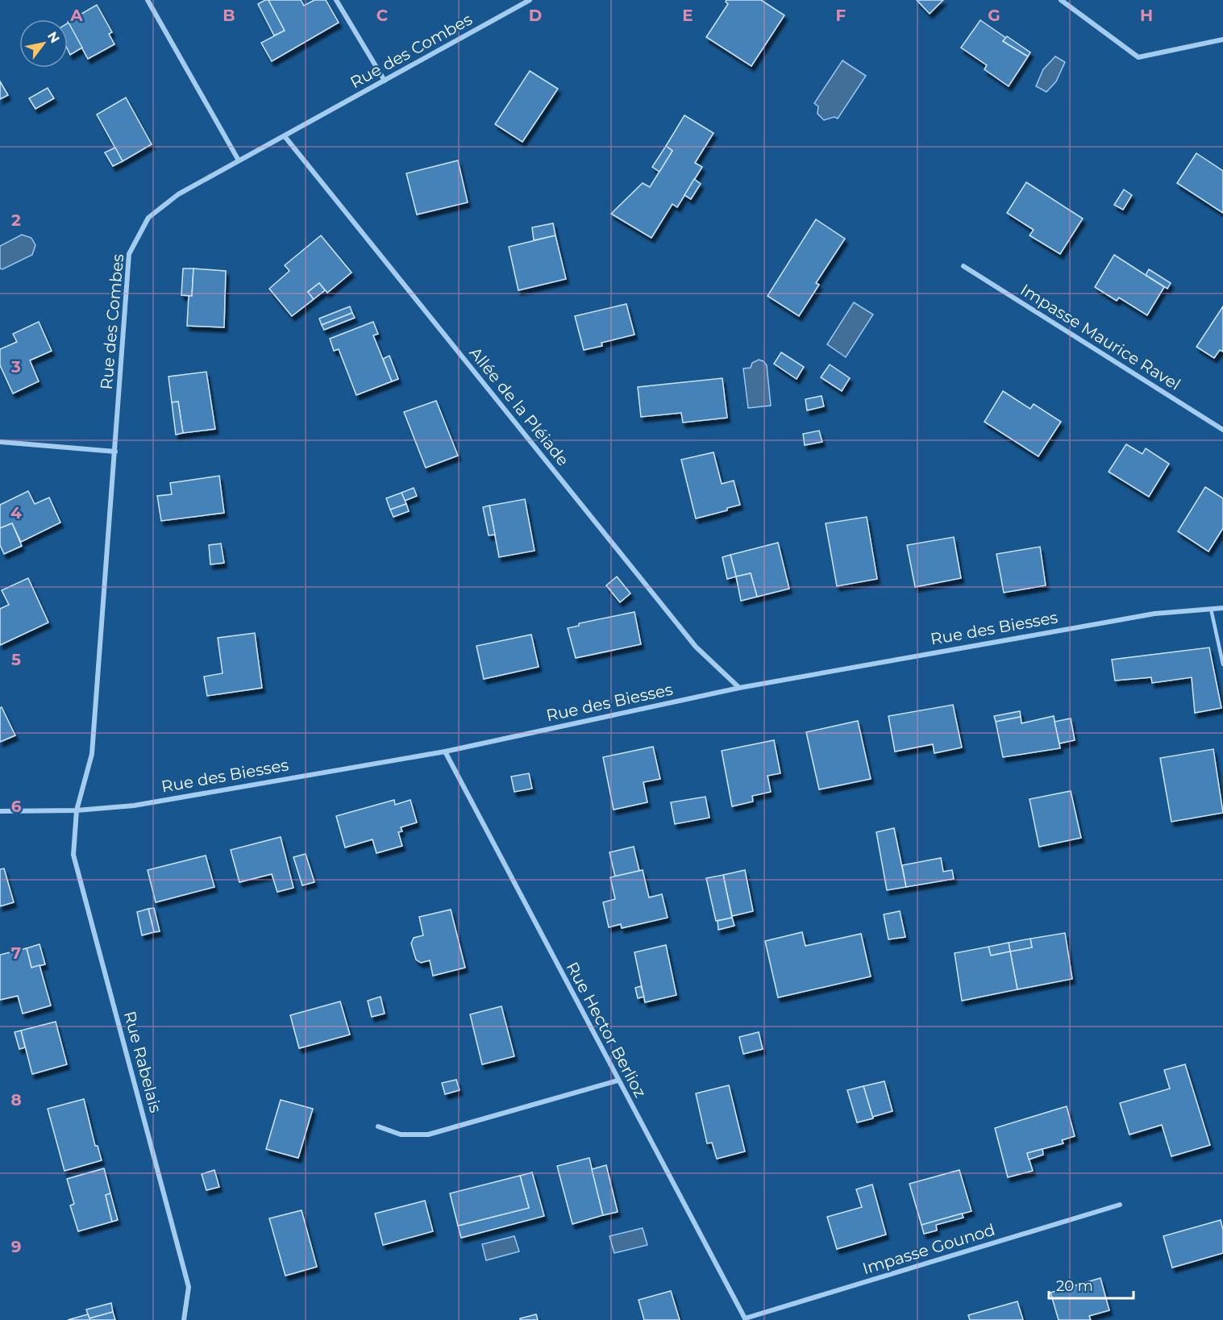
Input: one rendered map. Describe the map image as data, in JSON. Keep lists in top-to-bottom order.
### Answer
{
  "streets": {
    "street": [
      "Rue des Combes",
      "Impasse Maurice Ravel",
      "Allée de la Pléiade",
      "Rue des Biesses",
      "Rue Hector Berlioz",
      "Rue Rabelais",
      "Impasse Gounod"
    ]
  },
  "crossings": [
    ["Rue des Combes", "Allée de la Pléiade"],
    ["Rue des Combes", "Rue des Biesses"],
    ["Rue des Combes", "Rue Rabelais"],
    ["Allée de la Pléiade", "Rue des Biesses"],
    ["Rue des Biesses", "Rue Hector Berlioz"],
    ["Rue des Biesses", "Rue Rabelais"],
    ["Rue Hector Berlioz", "Impasse Gounod"]
  ],
  "scale_bar": "20 m",
  "north": "top right",
  "grid": {
    "columns": [
      "A",
      "B",
      "C",
      "D",
      "E",
      "F",
      "G",
      "H"
    ],
    "rows": [
      "2",
      "3",
      "4",
      "5",
      "6",
      "7",
      "8",
      "9"
    ]
  }
}
